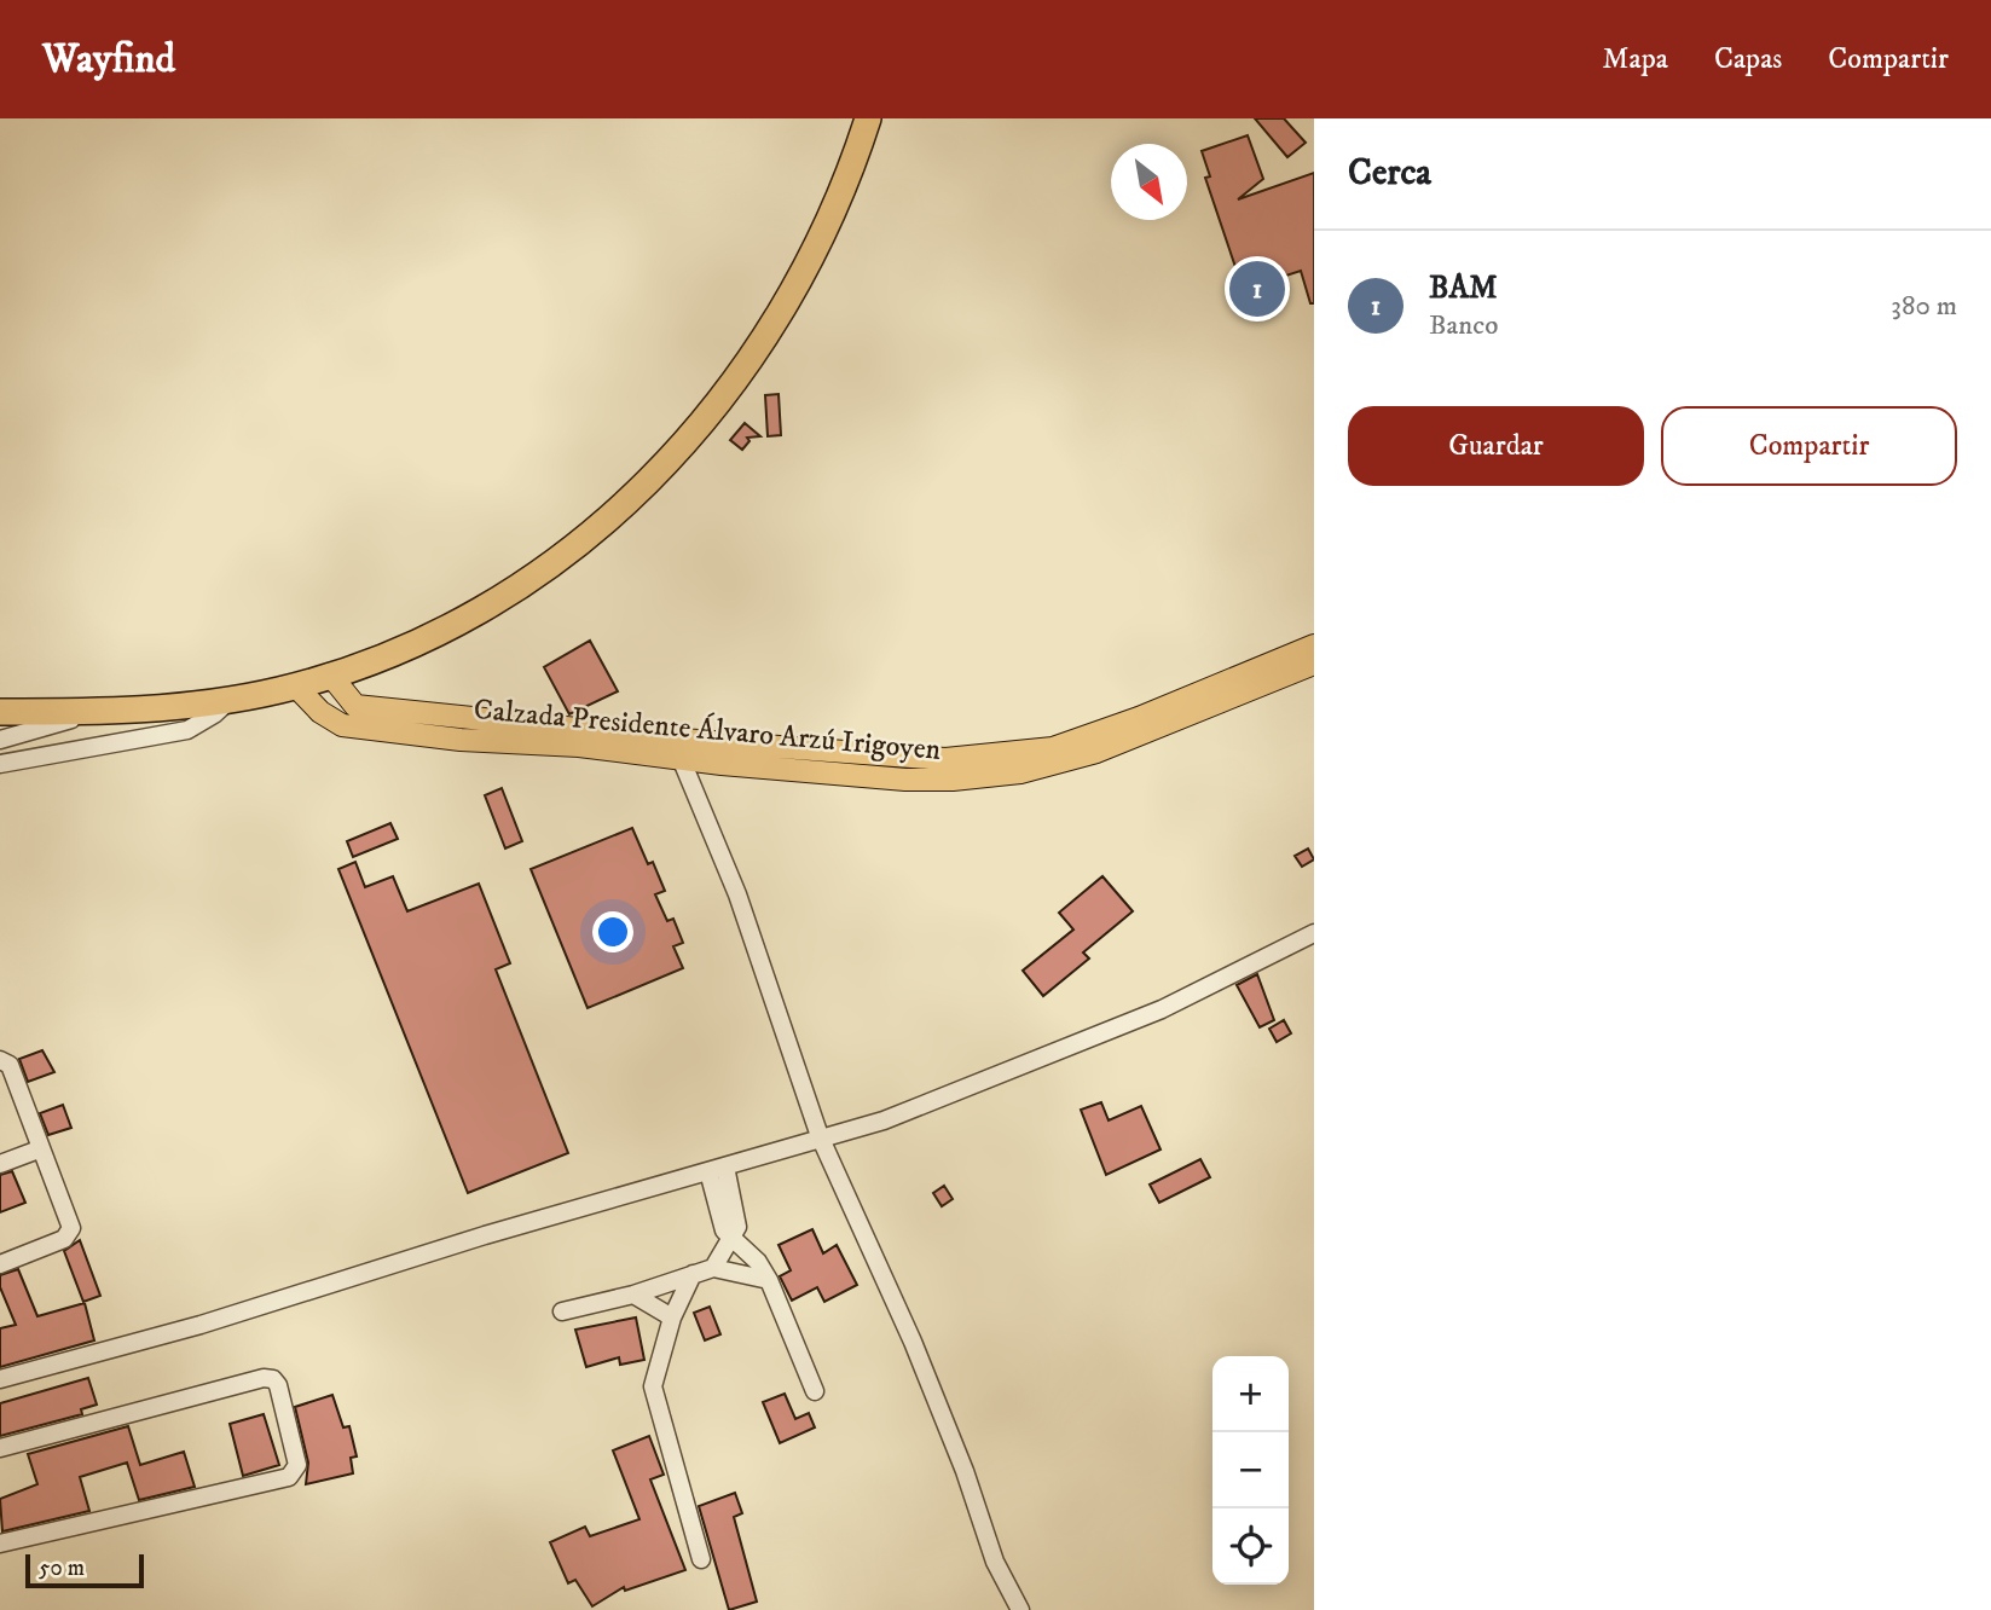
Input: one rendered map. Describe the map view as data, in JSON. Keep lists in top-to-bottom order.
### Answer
{
  "streets": {
    "main road": ["Calzada Presidente Álvaro Arzú Irigoyen"]
  },
  "scale_bar": "50 m",
  "north": "bottom right",
  "page": {
    "header": "Wayfind",
    "nav": ["Mapa", "Capas", "Compartir"],
    "heading": "Cerca",
    "list": [
      {
        "mark": "1",
        "name": "BAM",
        "note": "Banco",
        "value": "380 m"
      }
    ],
    "pins": "1",
    "buttons": ["Guardar", "Compartir"],
    "map_buttons": ["+", "−"],
    "scale": "50 m"
  }
}
